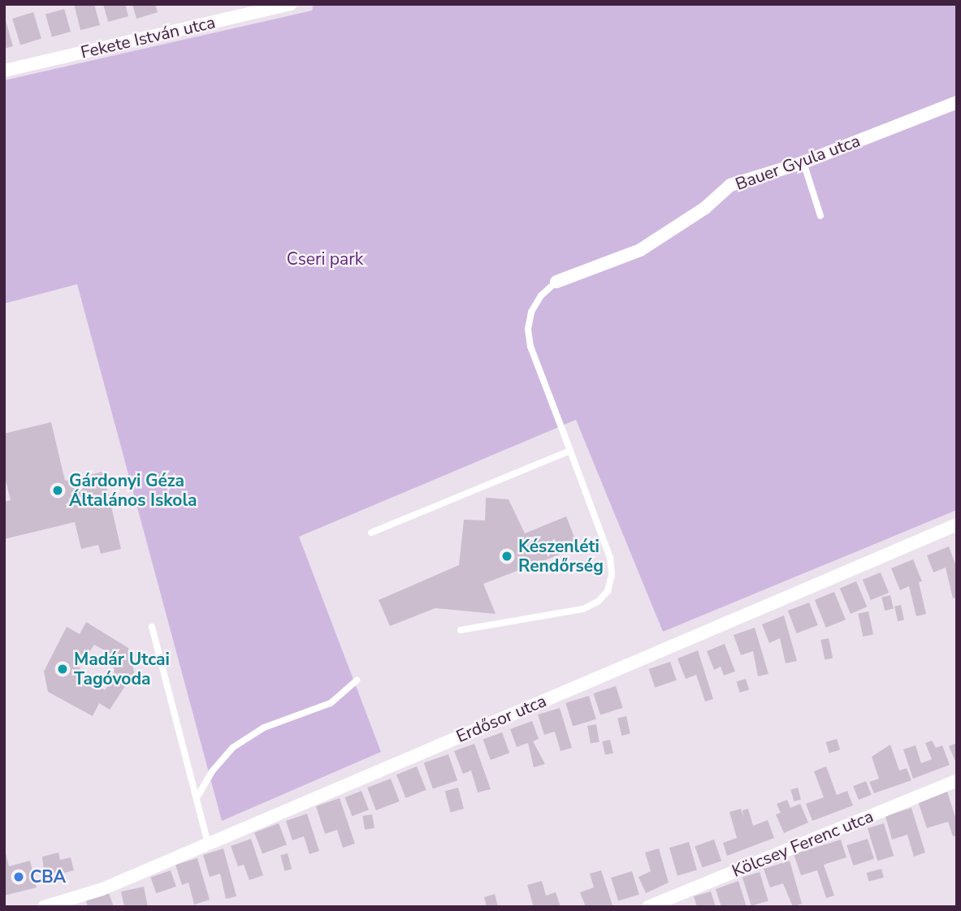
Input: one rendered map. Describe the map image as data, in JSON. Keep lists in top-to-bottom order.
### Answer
{
  "streets": {
    "street": [
      "Fekete István utca",
      "Bauer Gyula utca",
      "Erdősor utca",
      "Kölcsey Ferenc utca"
    ]
  },
  "parks": ["Cseri park"],
  "places": [
    "Gárdonyi Géza Általános Iskola",
    "Készenléti Rendőrség",
    "Madár Utcai Tagóvoda",
    "CBA"
  ]
}
